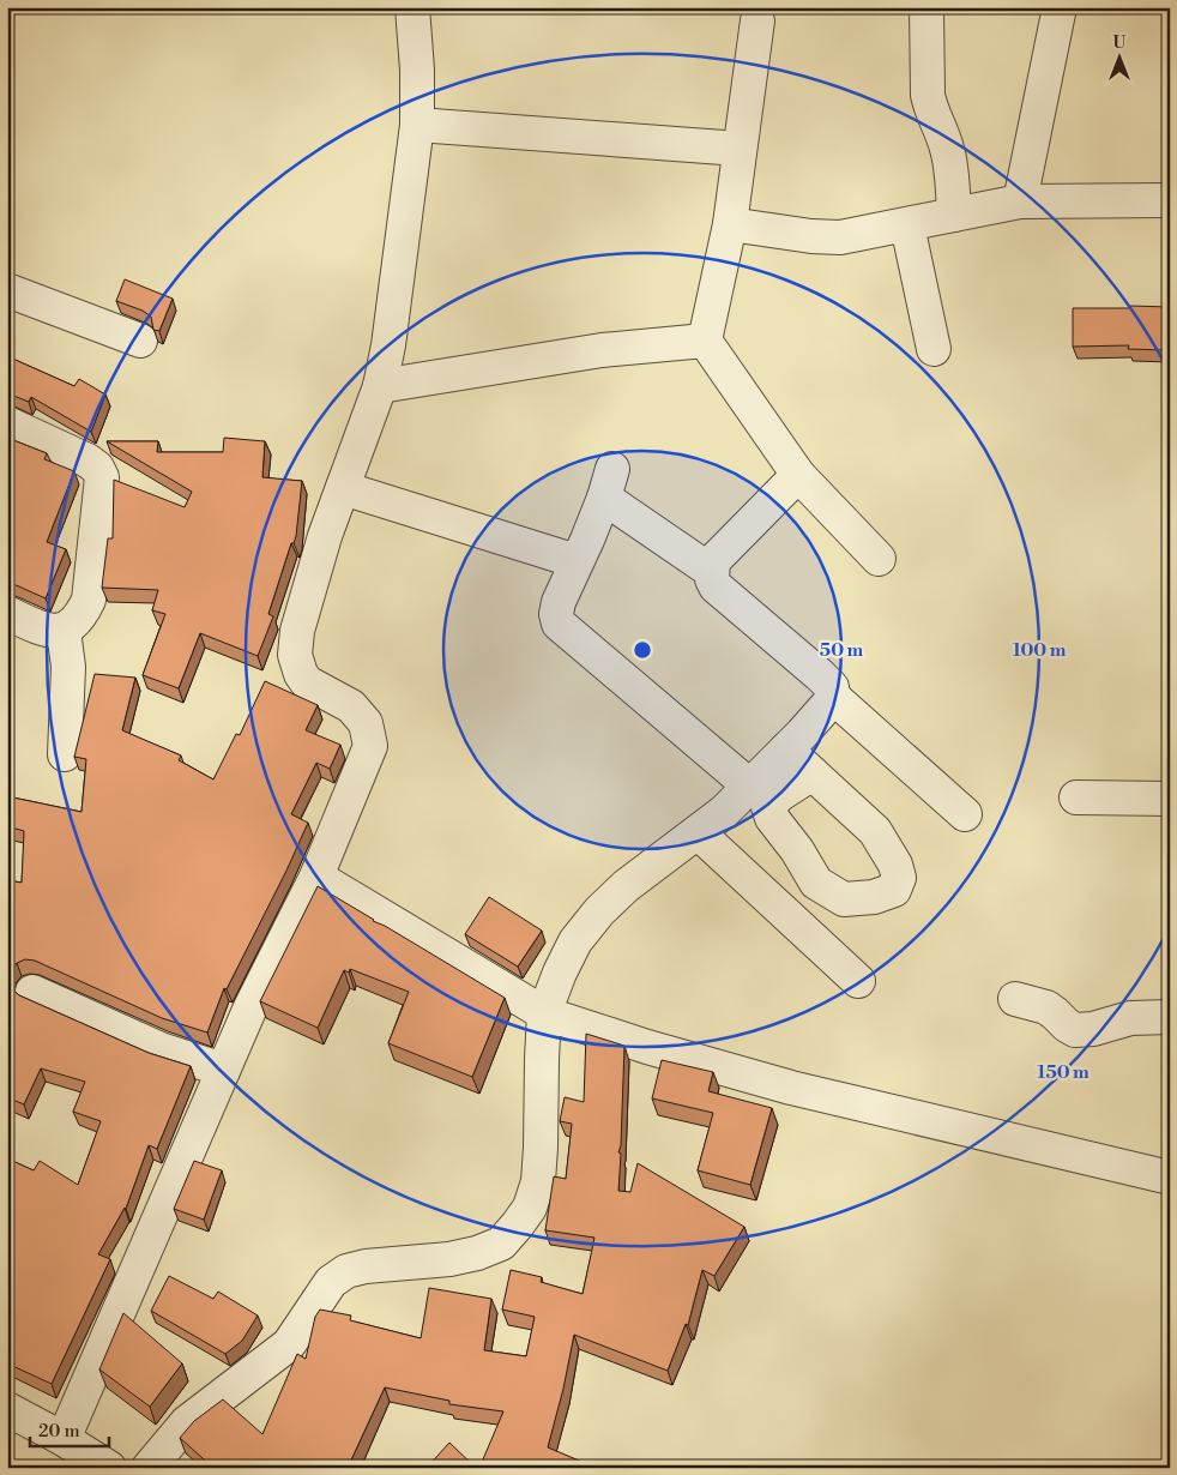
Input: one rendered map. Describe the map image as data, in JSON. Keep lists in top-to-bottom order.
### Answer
{
  "scale_bar": "20 m",
  "north": "top",
  "rings": ["50 m", "100 m", "150 m"]
}
